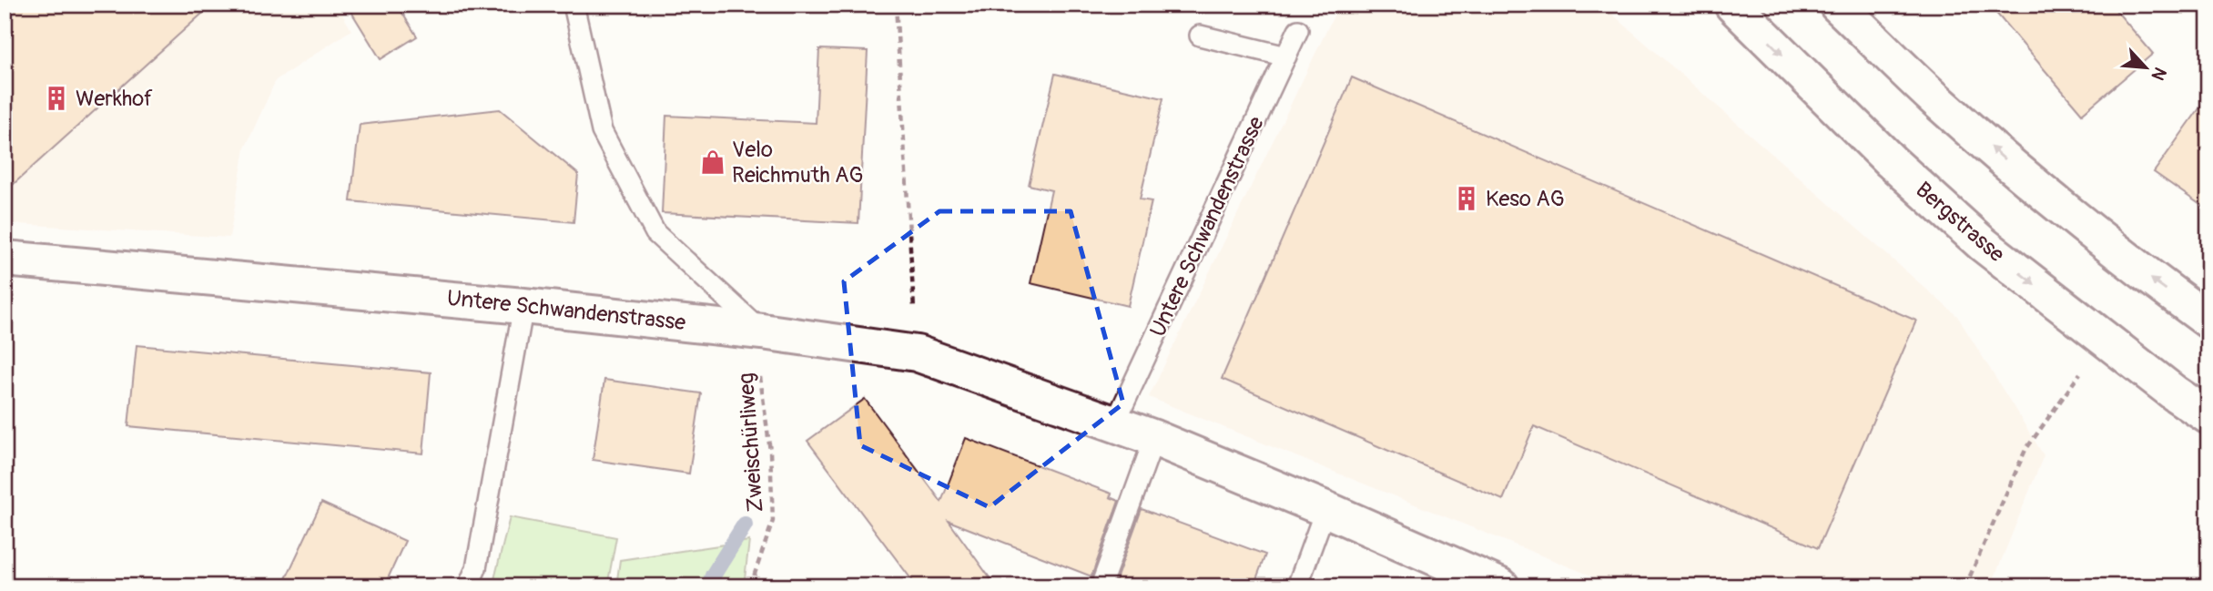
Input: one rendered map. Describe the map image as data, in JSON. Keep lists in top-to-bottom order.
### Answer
{
  "streets": {
    "street": ["Bergstrasse", "Untere Schwandenstrasse"],
    "path": ["Zweischürliweg"]
  },
  "crossings": [
    ["Untere Schwandenstrasse", "Zweischürliweg"]
  ],
  "places": {
    "building": ["Werkhof", "Keso AG"],
    "shop": ["Velo Reichmuth AG"]
  },
  "north": "bottom right"
}
